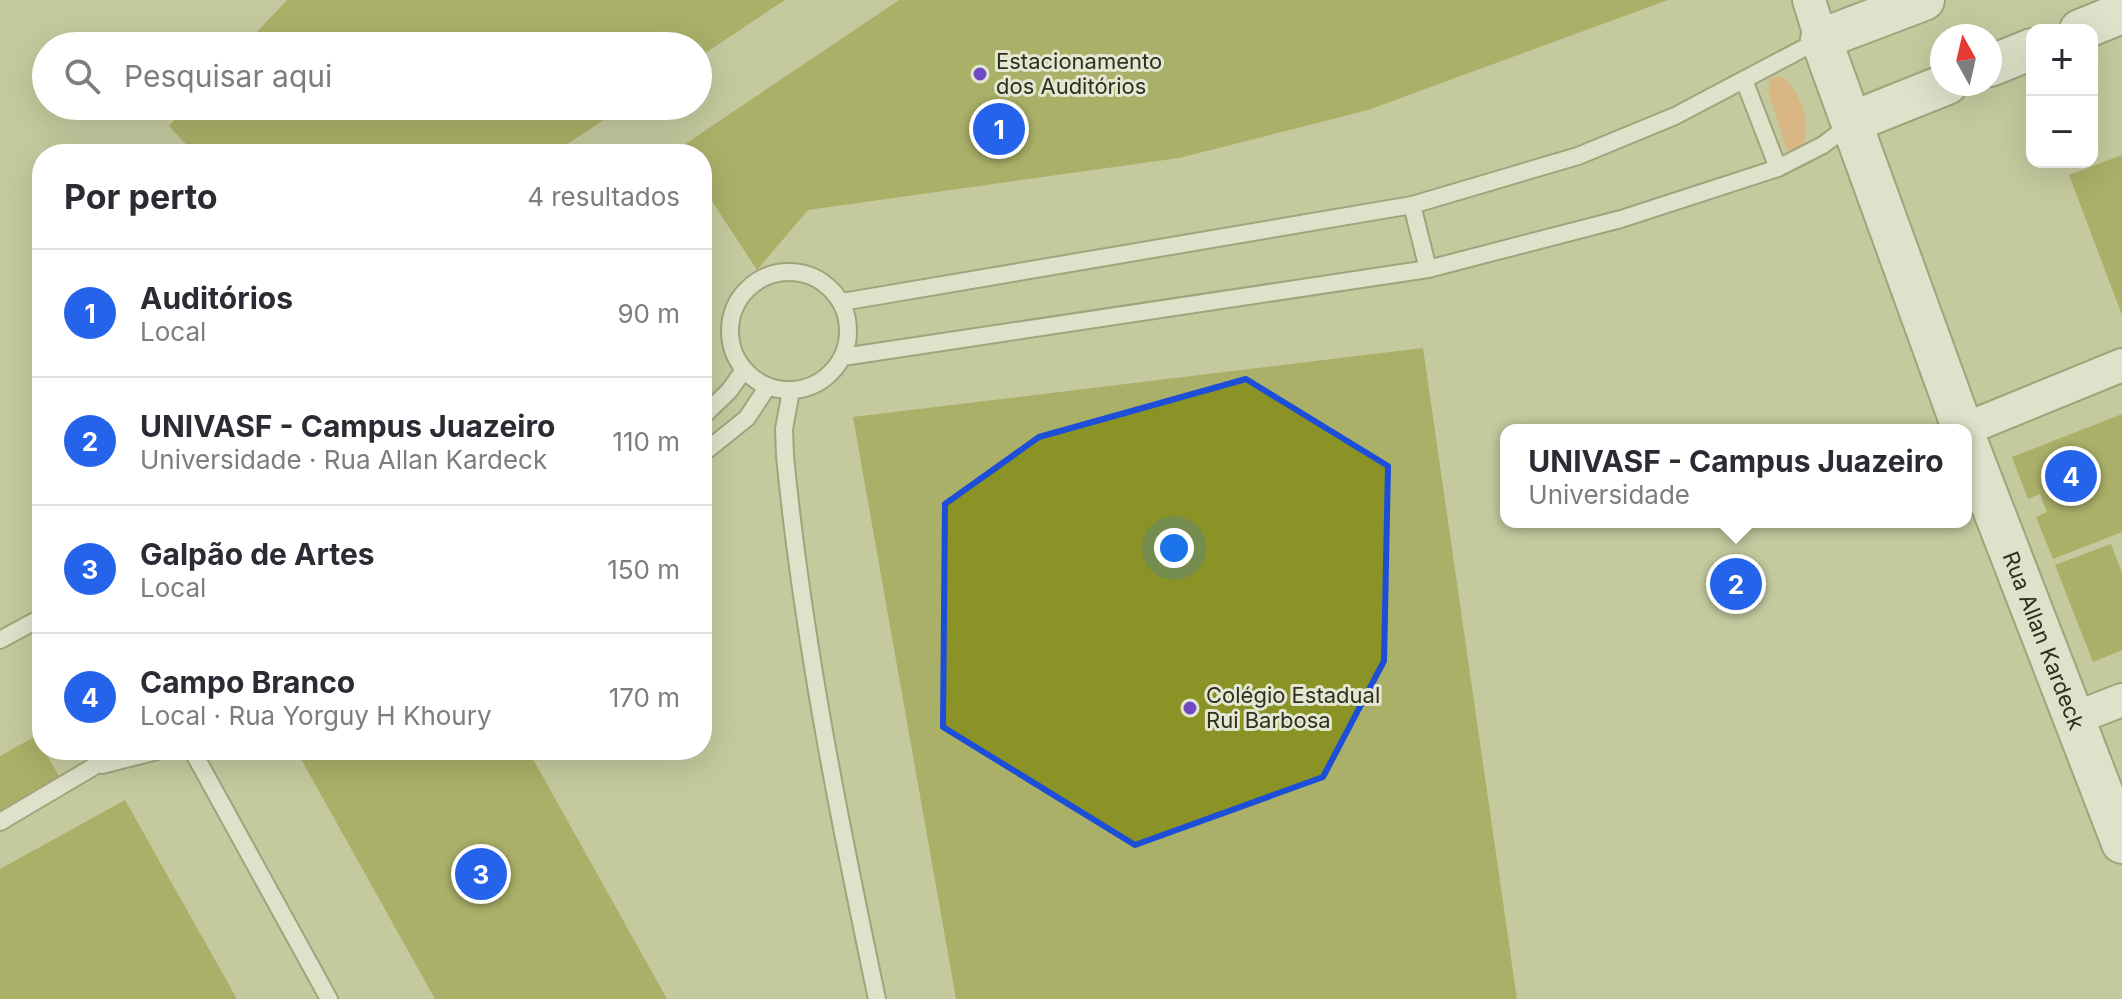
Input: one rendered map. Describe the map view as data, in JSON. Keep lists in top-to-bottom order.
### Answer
{
  "streets": {
    "street": ["Rua Allan Kardeck"]
  },
  "places": ["Estacionamento dos Auditórios", "Colégio Estadual Rui Barbosa"],
  "north": "top",
  "page": {
    "map_buttons": ["+", "−"],
    "search": "Pesquisar aqui",
    "pins": [
      "1",
      "4",
      "2",
      "3"
    ],
    "heading": ["Por perto", "4 resultados"],
    "list": [
      {
        "mark": "1",
        "name": "Auditórios",
        "note": "Local",
        "value": "90 m"
      },
      {
        "mark": "2",
        "name": "UNIVASF - Campus Juazeiro",
        "note": "Universidade · Rua Allan Kardeck",
        "value": "110 m"
      },
      {
        "mark": "3",
        "name": "Galpão de Artes",
        "note": "Local",
        "value": "150 m"
      },
      {
        "mark": "4",
        "name": "Campo Branco",
        "note": "Local · Rua Yorguy H Khoury",
        "value": "170 m"
      }
    ],
    "popup": ["UNIVASF - Campus Juazeiro", "Universidade"]
  }
}
